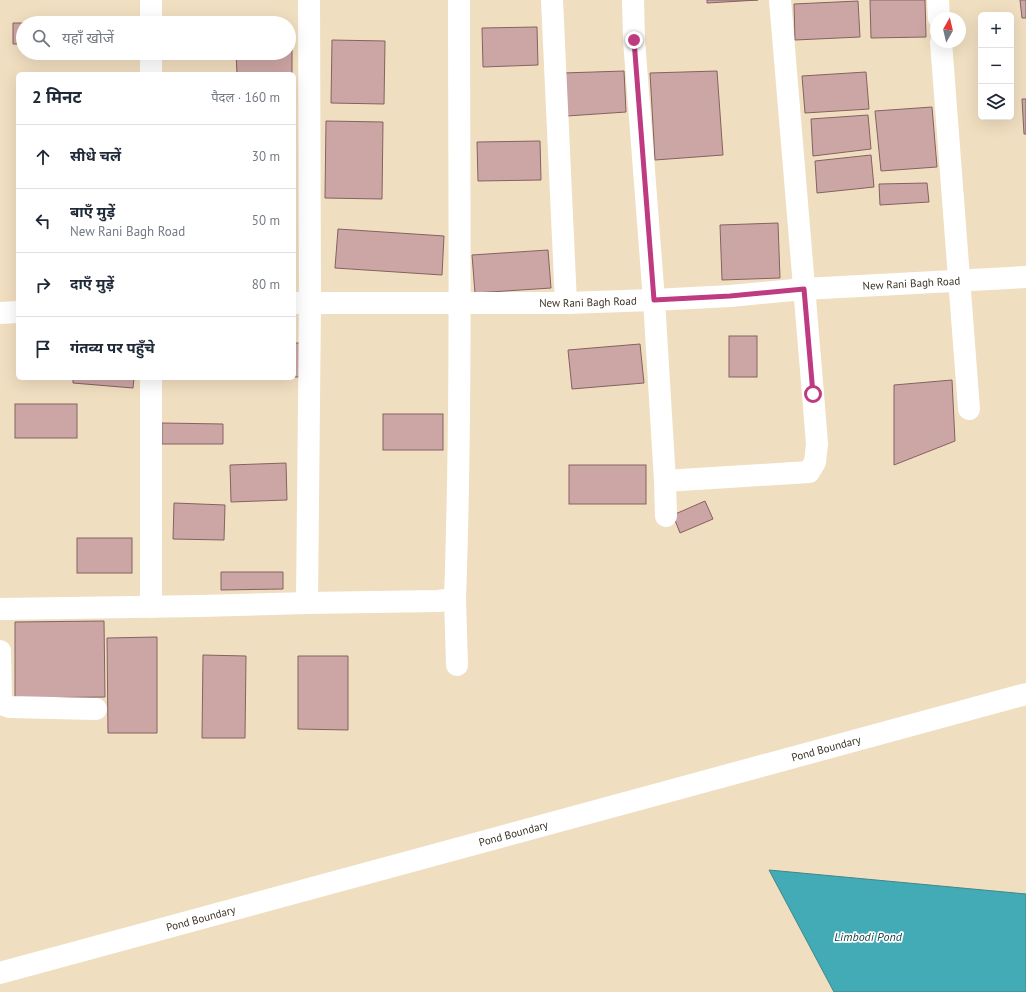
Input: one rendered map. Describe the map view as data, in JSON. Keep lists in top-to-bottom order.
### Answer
{
  "streets": {
    "street": ["New Rani Bagh Road", "Pond Boundary"]
  },
  "water": ["Limbodi Pond"],
  "north": "top",
  "page": {
    "map_buttons": ["+", "−"],
    "search": "यहाँ खोजें",
    "heading": ["2 मिनट", "पैदल · 160 m"],
    "list": [
      ["सीधे चलें", "30 m"],
      ["बाएँ मुड़ें", "New Rani Bagh Road", "50 m"],
      ["दाएँ मुड़ें", "80 m"],
      "गंतव्य पर पहुँचे"
    ]
  }
}
